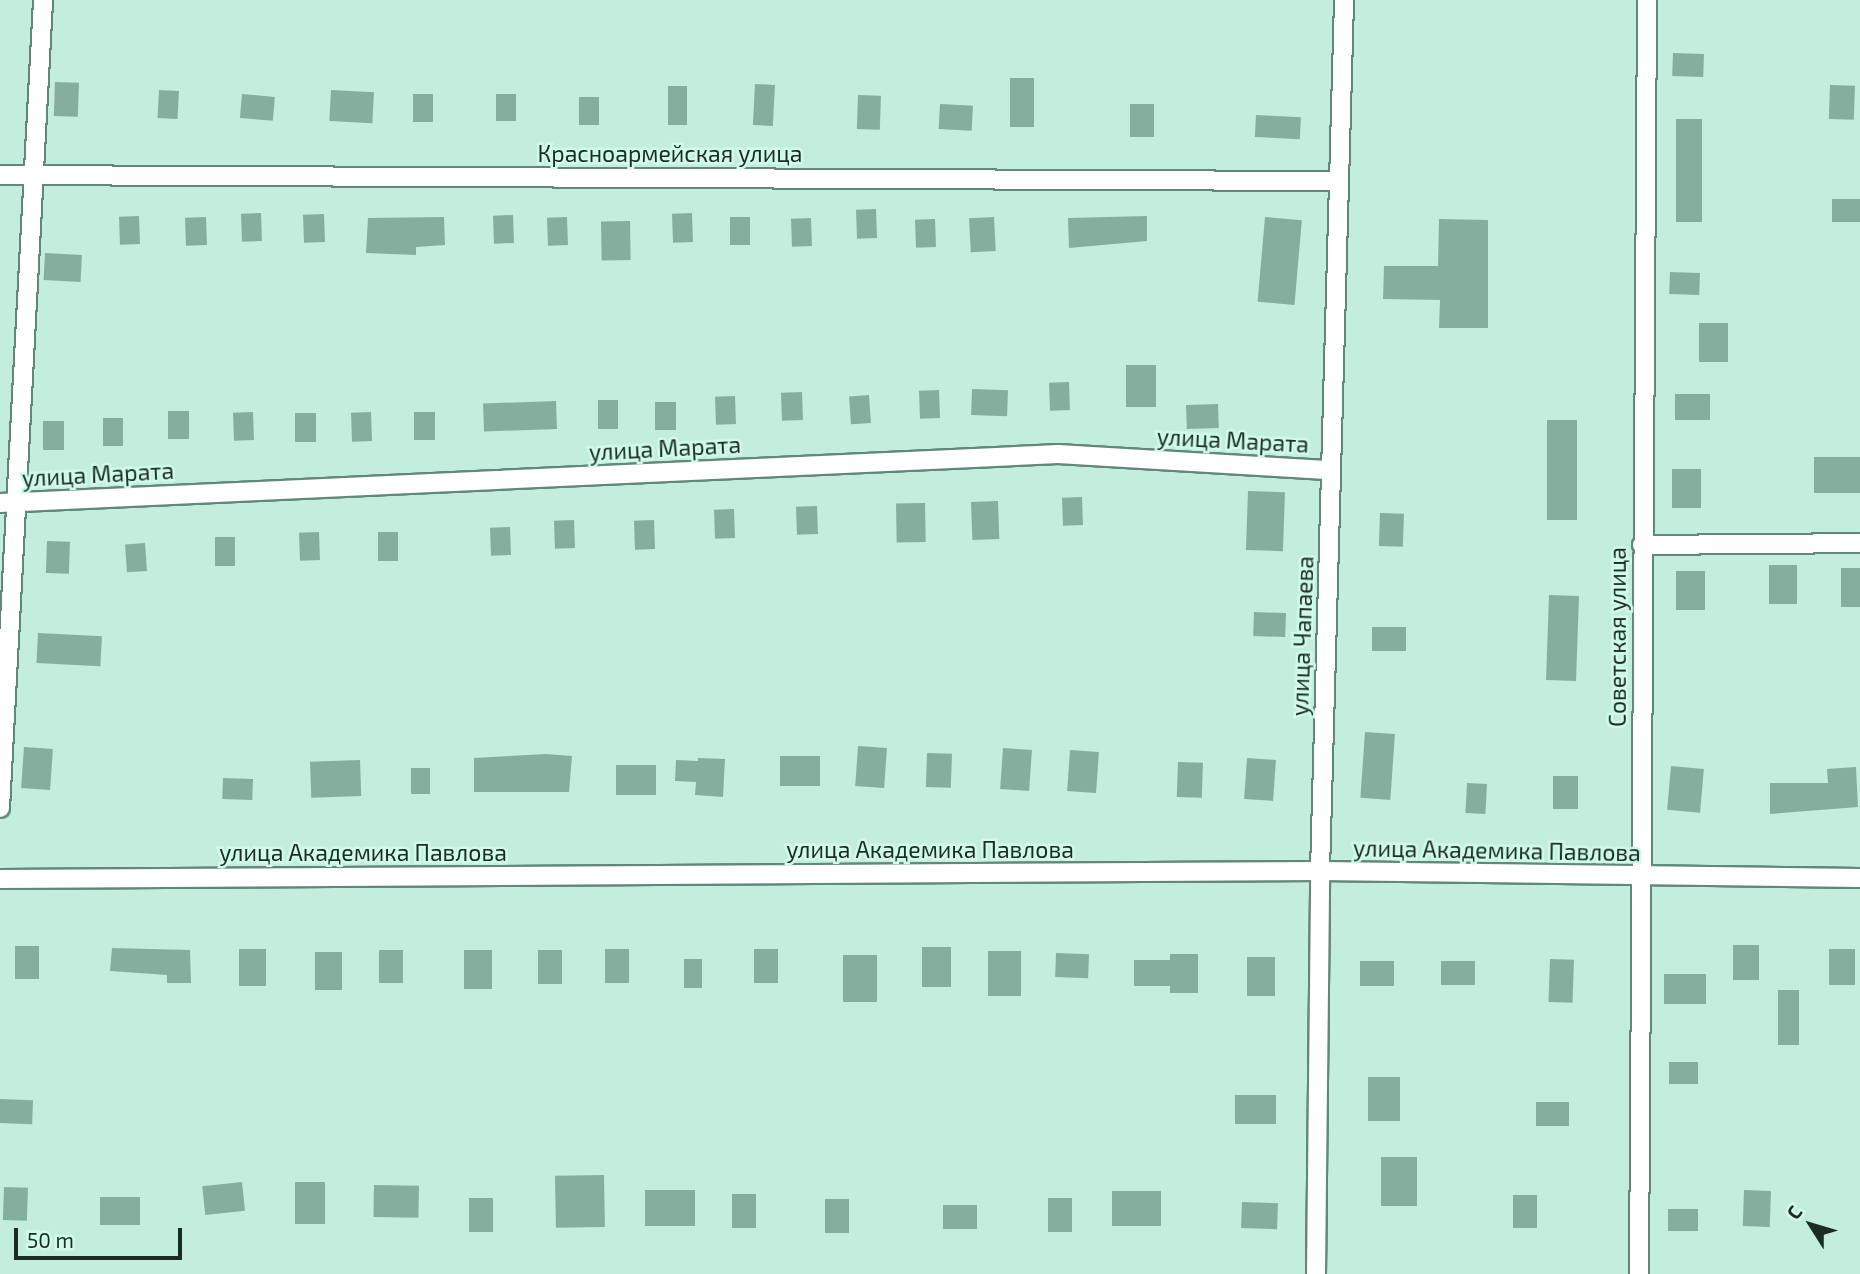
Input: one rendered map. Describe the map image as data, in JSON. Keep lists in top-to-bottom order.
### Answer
{
  "streets": {
    "street": [
      "Красноармейская улица",
      "улица Марата",
      "улица Чапаева",
      "Советская улица",
      "улица Академика Павлова"
    ]
  },
  "crossings": [
    ["Красноармейская улица", "улица Чапаева"],
    ["улица Марата", "улица Чапаева"],
    ["улица Чапаева", "улица Академика Павлова"],
    ["Советская улица", "улица Академика Павлова"]
  ],
  "scale_bar": "50 m",
  "north": "top left"
}
